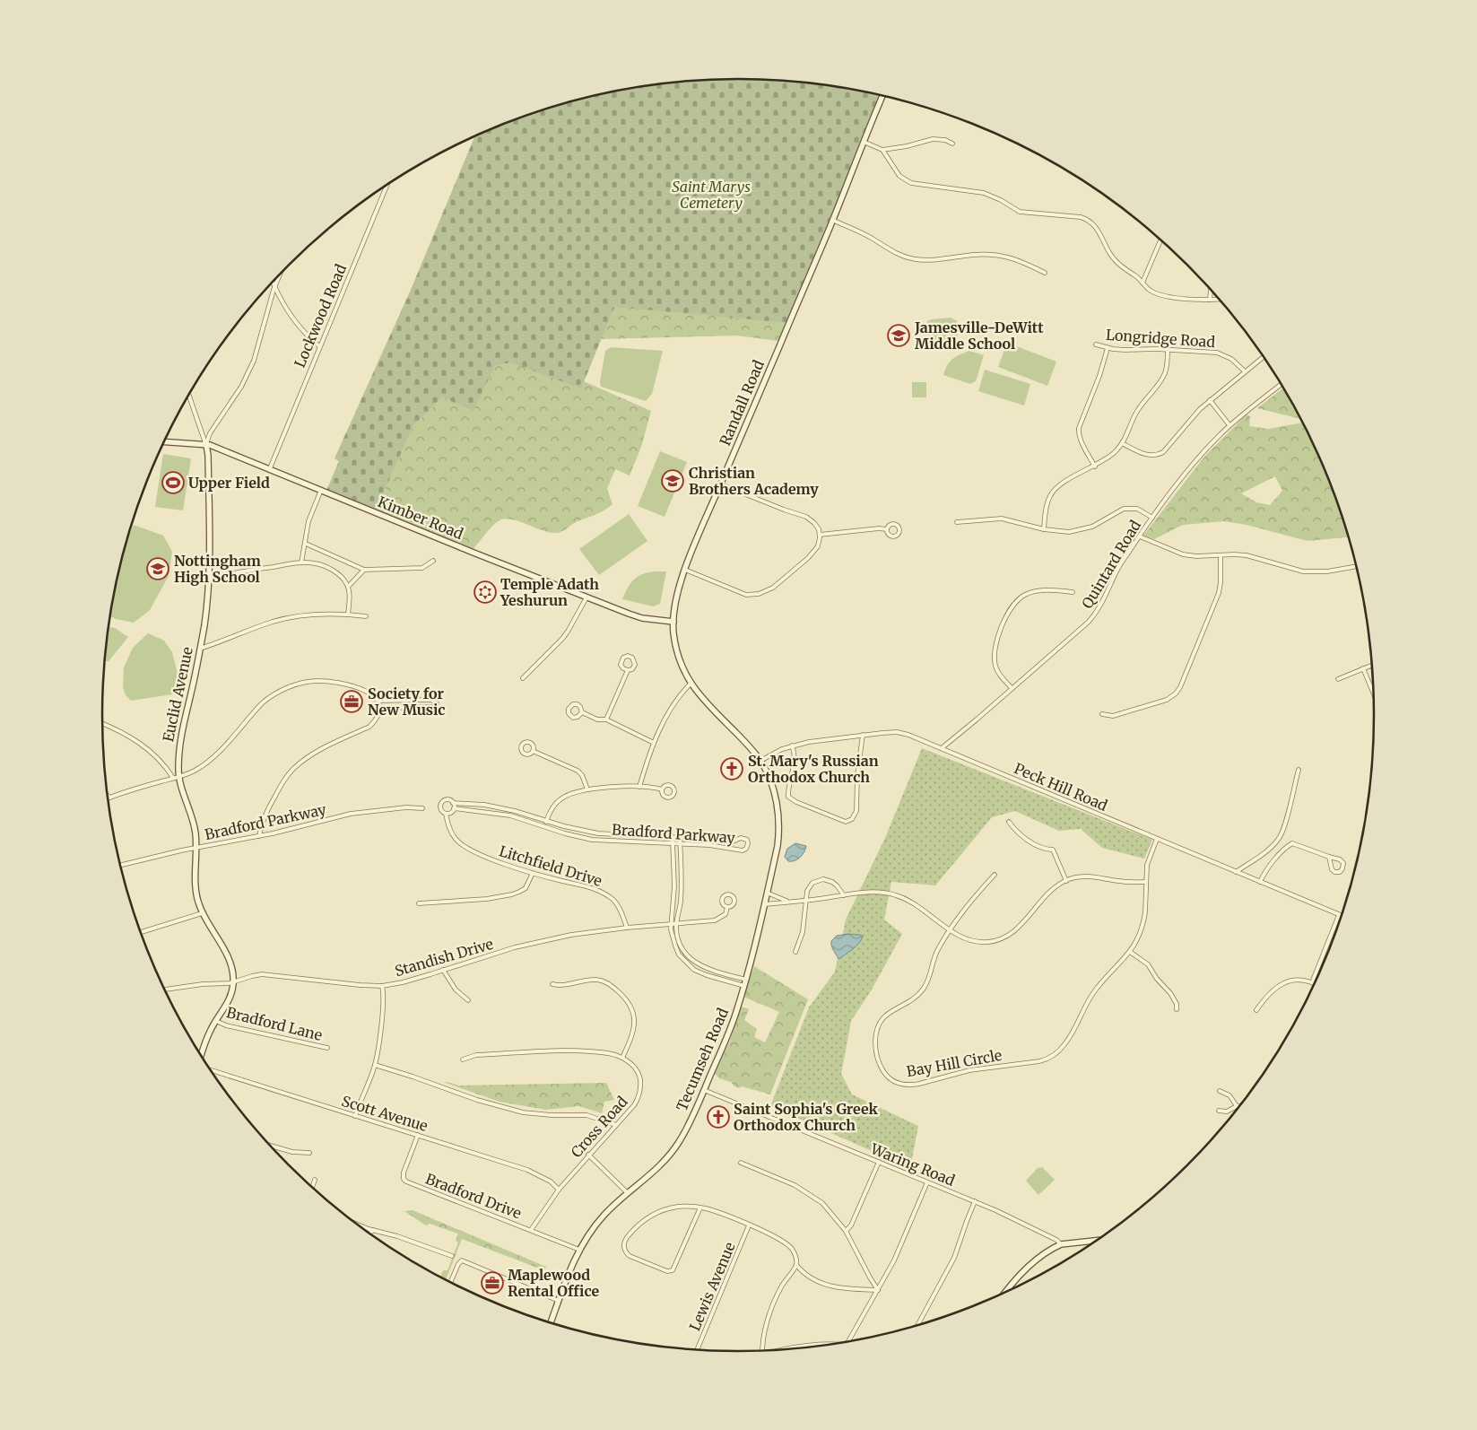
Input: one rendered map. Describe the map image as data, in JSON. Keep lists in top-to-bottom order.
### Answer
{
  "streets": {
    "street": [
      "Lockwood Road",
      "Longridge Road",
      "Randall Road",
      "Kimber Road",
      "Quintard Road",
      "Euclid Avenue",
      "Peck Hill Road",
      "Bradford Parkway",
      "Litchfield Drive",
      "Standish Drive",
      "Bradford Lane",
      "Tecumseh Road",
      "Bay Hill Circle",
      "Scott Avenue",
      "Cross Road",
      "Waring Road",
      "Bradford Drive",
      "Lewis Avenue"
    ]
  },
  "crossings": [
    ["Lockwood Road", "Kimber Road"],
    ["Randall Road", "Kimber Road"],
    ["Randall Road", "Peck Hill Road"],
    ["Randall Road", "Tecumseh Road"],
    ["Kimber Road", "Euclid Avenue"],
    ["Quintard Road", "Peck Hill Road"],
    ["Euclid Avenue", "Bradford Parkway"],
    ["Euclid Avenue", "Standish Drive"],
    ["Euclid Avenue", "Bradford Lane"],
    ["Peck Hill Road", "Tecumseh Road"],
    ["Peck Hill Road", "Bay Hill Circle"],
    ["Bradford Parkway", "Litchfield Drive"],
    ["Litchfield Drive", "Standish Drive"],
    ["Tecumseh Road", "Waring Road"],
    ["Tecumseh Road", "Bradford Drive"],
    ["Scott Avenue", "Cross Road"],
    ["Scott Avenue", "Bradford Drive"],
    ["Cross Road", "Bradford Drive"]
  ],
  "parks": ["Saint Marys Cemetery"],
  "places": {
    "school or university": ["Jamesville-DeWitt Middle School", "Christian Brothers Academy", "Nottingham High School"],
    "sports": ["Upper Field"],
    "synagogue": ["Temple Adath Yeshurun"],
    "office": ["Society for New Music", "Maplewood Rental Office"],
    "church": ["St. Mary's Russian Orthodox Church", "Saint Sophia's Greek Orthodox Church"]
  }
}
